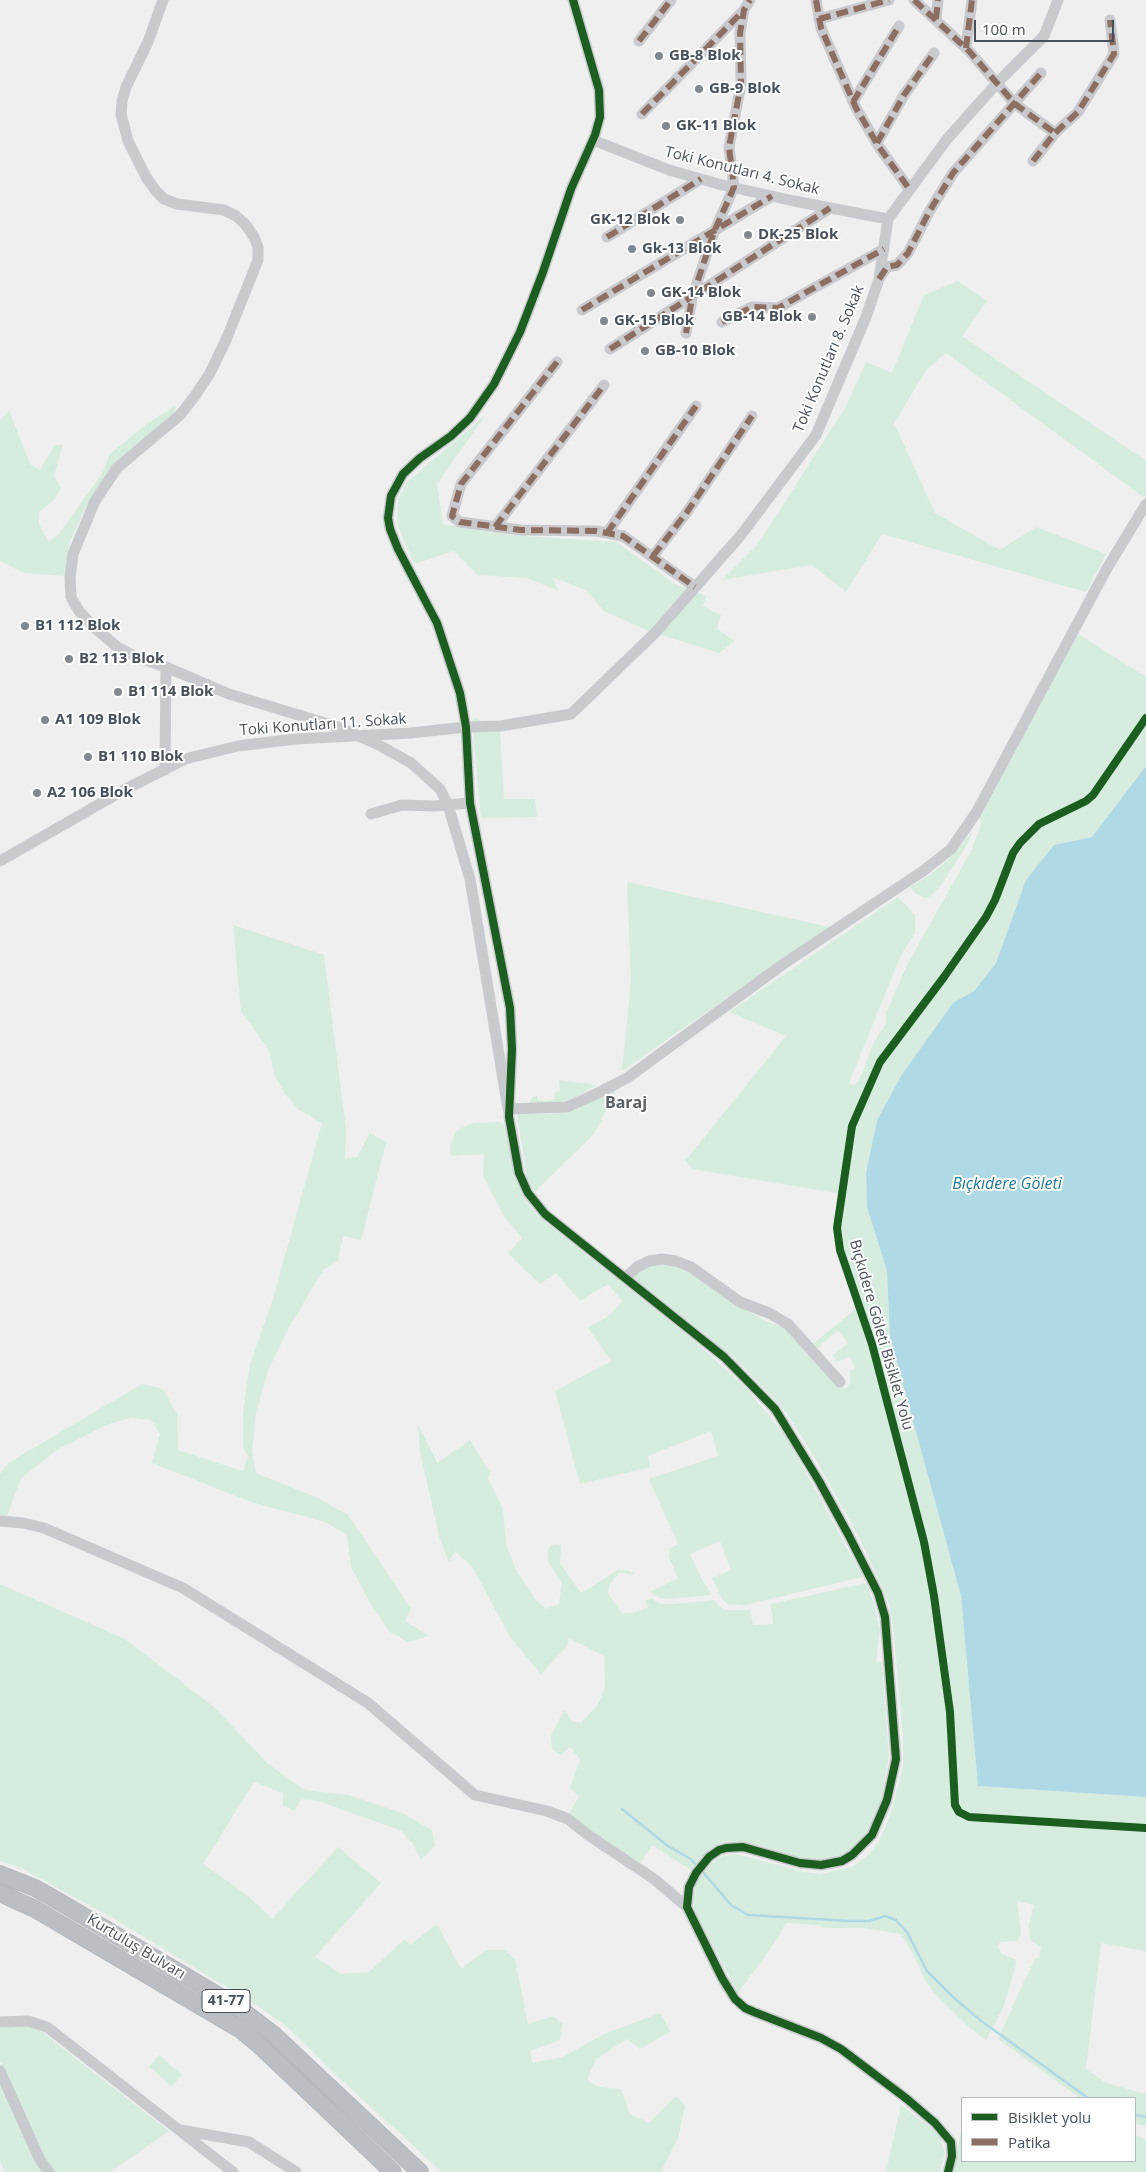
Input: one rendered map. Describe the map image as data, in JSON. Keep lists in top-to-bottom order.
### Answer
{
  "streets": {
    "highway": ["Kurtuluş Bulvarı", "41-77"],
    "street": ["Toki Konutları 4. Sokak", "Toki Konutları 8. Sokak", "Toki Konutları 11. Sokak"],
    "cycle path": ["Bıçkıdere Göleti Bisiklet Yolu"]
  },
  "crossings": [
    ["Toki Konutları 4. Sokak", "Toki Konutları 8. Sokak"],
    ["Toki Konutları 8. Sokak", "Toki Konutları 11. Sokak"]
  ],
  "districts": ["Baraj"],
  "water": ["Bıçkıdere Göleti"],
  "places": [
    "GB-8 Blok",
    "GB-9 Blok",
    "GK-11 Blok",
    "GK-12 Blok",
    "DK-25 Blok",
    "Gk-13 Blok",
    "GK-14 Blok",
    "GB-14 Blok",
    "GK-15 Blok",
    "GB-10 Blok",
    "B1 112 Blok",
    "B2 113 Blok",
    "B1 114 Blok",
    "A1 109 Blok",
    "B1 110 Blok",
    "A2 106 Blok"
  ],
  "legend": ["Bisiklet yolu", "Patika"],
  "scale_bar": "100 m"
}
